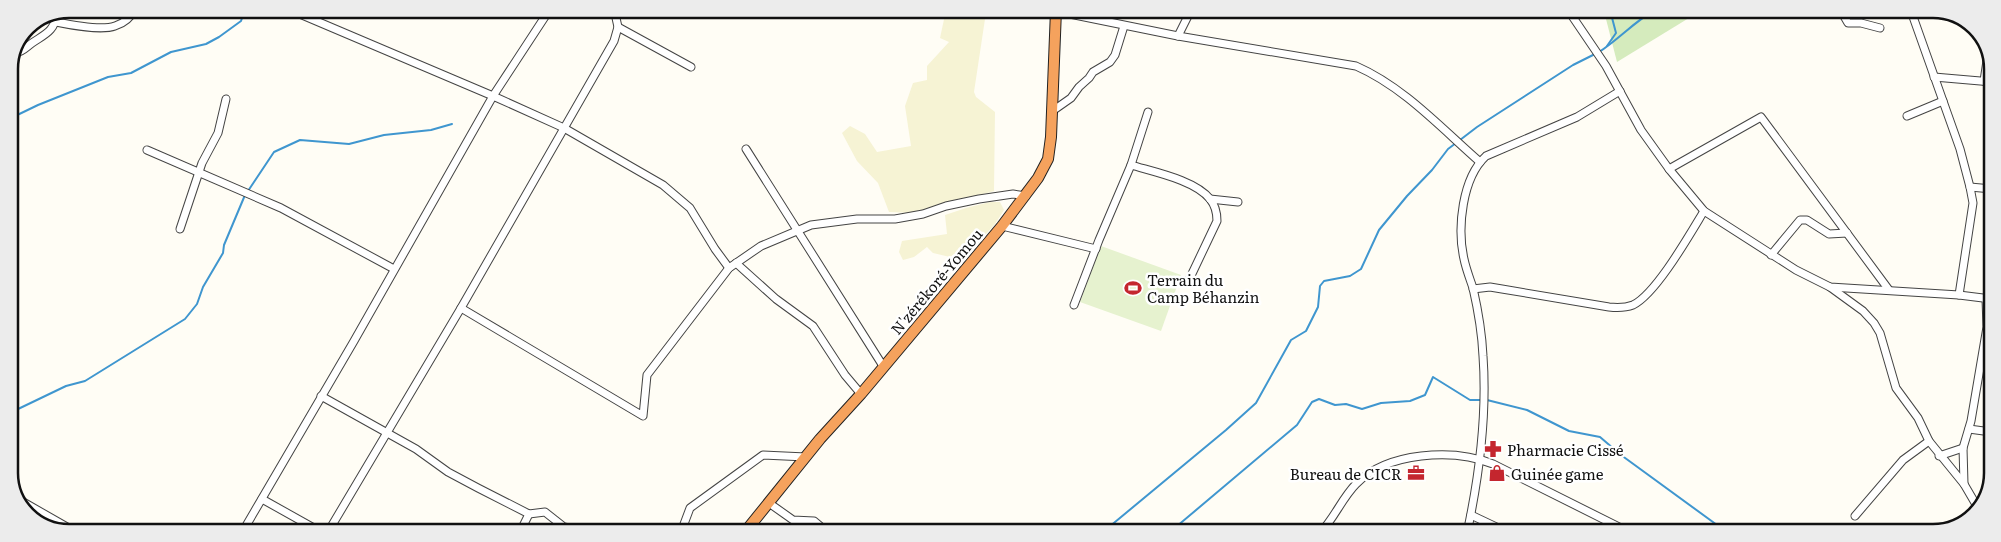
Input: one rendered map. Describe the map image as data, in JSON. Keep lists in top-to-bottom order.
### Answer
{
  "streets": {
    "highway": ["N'zérékoré-Yomou"]
  },
  "places": {
    "sports": ["Terrain du Camp Béhanzin"],
    "pharmacy": ["Pharmacie Cissé"],
    "office": ["Bureau de CICR"],
    "shop": ["Guinée game"]
  }
}
